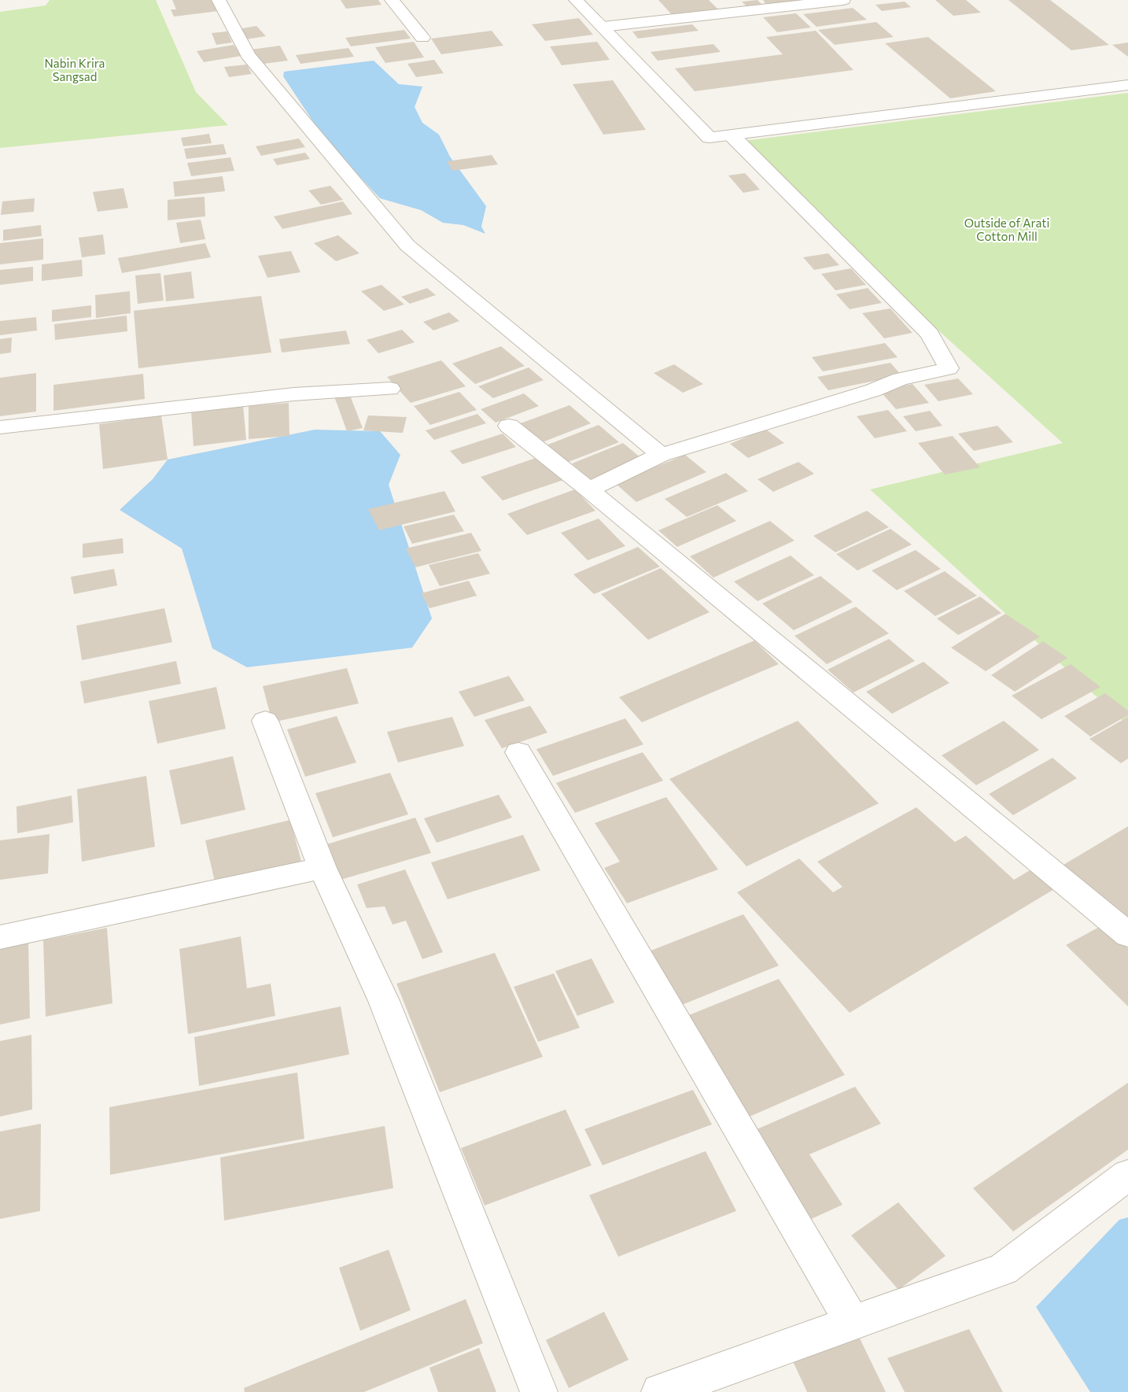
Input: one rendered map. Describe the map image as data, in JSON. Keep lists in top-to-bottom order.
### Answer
{
  "parks": ["Nabin Krira Sangsad", "Outside of Arati Cotton Mill"]
}
